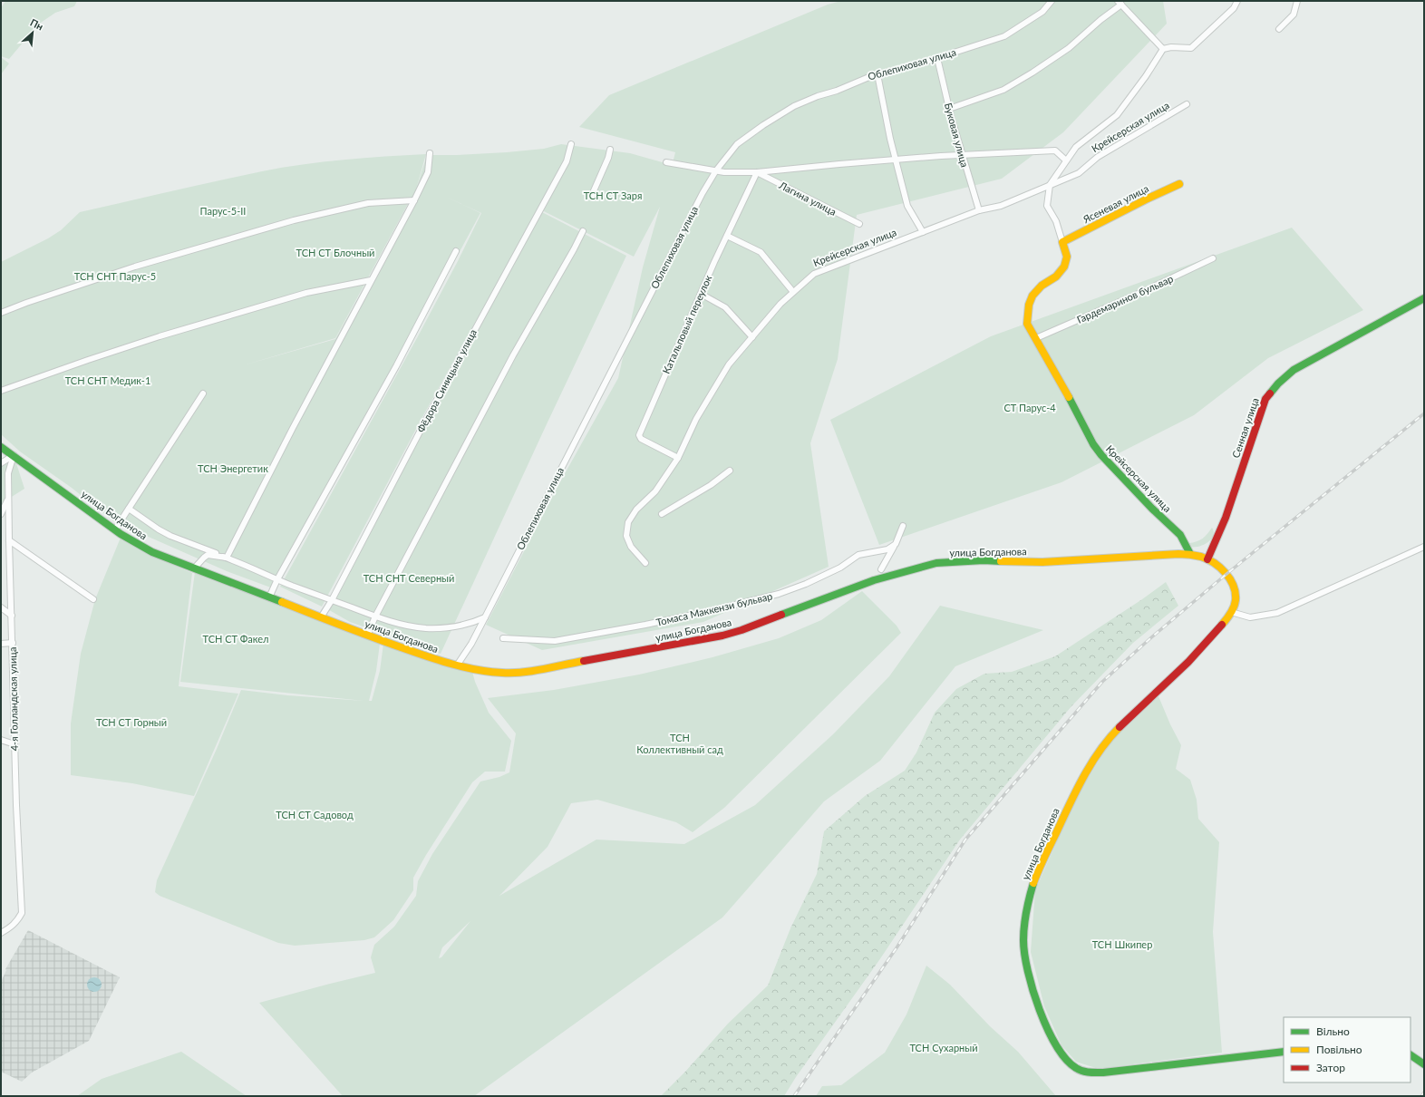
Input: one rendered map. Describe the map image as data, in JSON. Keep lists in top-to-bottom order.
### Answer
{
  "streets": {
    "main road": [
      "Крейсерская улица",
      "Ясеневая улица",
      "Сенная улица",
      "улица Богданова"
    ],
    "street": [
      "Облепиховая улица",
      "Буковая улица",
      "Лагина улица",
      "Гардемаринов бульвар",
      "Катальповый переулок",
      "Фёдора Синицына улица",
      "Томаса Маккензи бульвар",
      "4-я Голландская улица"
    ]
  },
  "crossings": [
    ["Облепиховая улица", "Буковая улица"],
    ["Облепиховая улица", "улица Богданова"],
    ["Крейсерская улица", "Буковая улица"],
    ["Крейсерская улица", "Ясеневая улица"],
    ["Крейсерская улица", "Гардемаринов бульвар"],
    ["Крейсерская улица", "Катальповый переулок"],
    ["Крейсерская улица", "улица Богданова"],
    ["Лагина улица", "Катальповый переулок"],
    ["Фёдора Синицына улица", "улица Богданова"],
    ["Сенная улица", "улица Богданова"],
    ["улица Богданова", "4-я Голландская улица"]
  ],
  "parks": [
    "ТСН СТ Заря",
    "Парус-5-II",
    "ТСН СТ Блочный",
    "ТСН СНТ Парус-5",
    "ТСН СНТ Медик-1",
    "СТ Парус-4",
    "ТСН Энергетик",
    "ТСН СНТ Северный",
    "ТСН СТ Факел",
    "ТСН СТ Горный",
    "ТСН Коллективный сад",
    "ТСН СТ Садовод",
    "ТСН Шкипер",
    "ТСН Сухарный"
  ],
  "legend": ["Вільно", "Повільно", "Затор"],
  "north": "top right"
}
